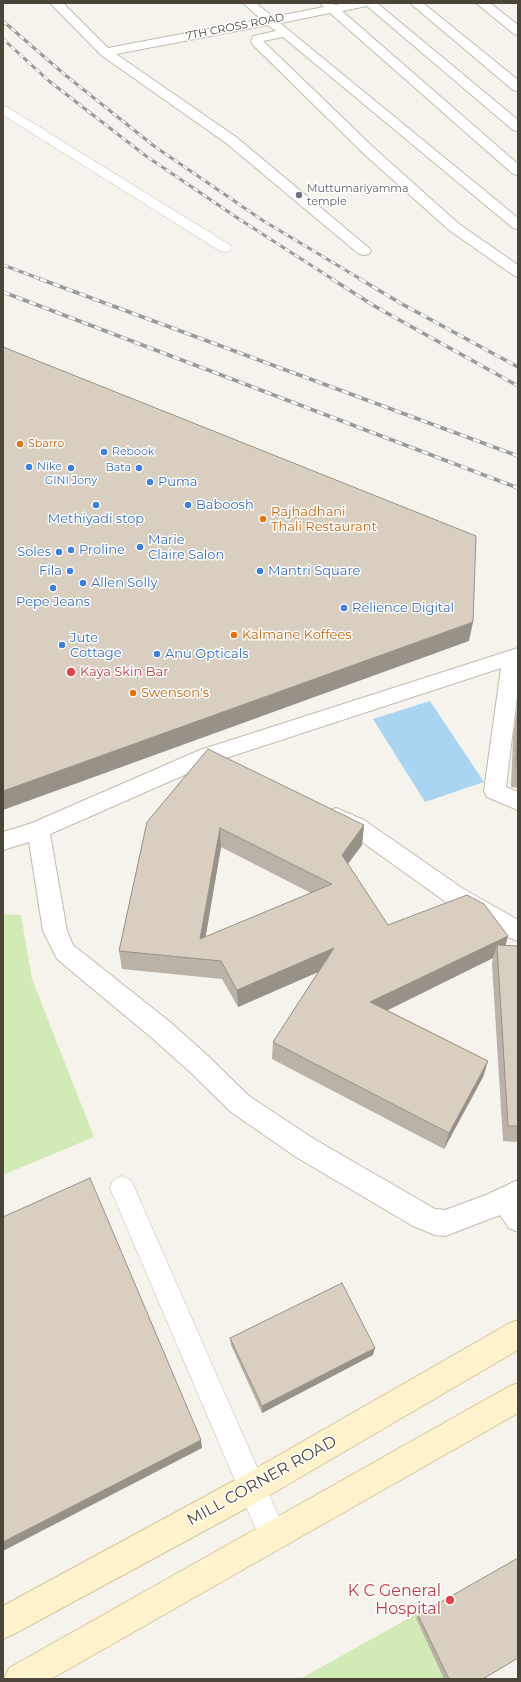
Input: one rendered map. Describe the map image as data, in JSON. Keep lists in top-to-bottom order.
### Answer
{
  "streets": {
    "main road": ["MILL CORNER ROAD"],
    "street": ["7TH CROSS ROAD"]
  },
  "places": [
    "Muttumariyamma temple",
    "Sbarro",
    "Rebook",
    "Nike",
    "GINI Jony",
    "Bata",
    "Puma",
    "Methiyadi stop",
    "Baboosh",
    "Rajhadhani Thali Restaurant",
    "Marie Claire Salon",
    "Proline",
    "Soles",
    "Fila",
    "Mantri Square",
    "Allen Solly",
    "Pepe Jeans",
    "Relience Digital",
    "Kalmane Koffees",
    "Jute Cottage",
    "Anu Opticals",
    "Kaya Skin Bar",
    "Swenson's",
    "K C General Hospital"
  ]
}
